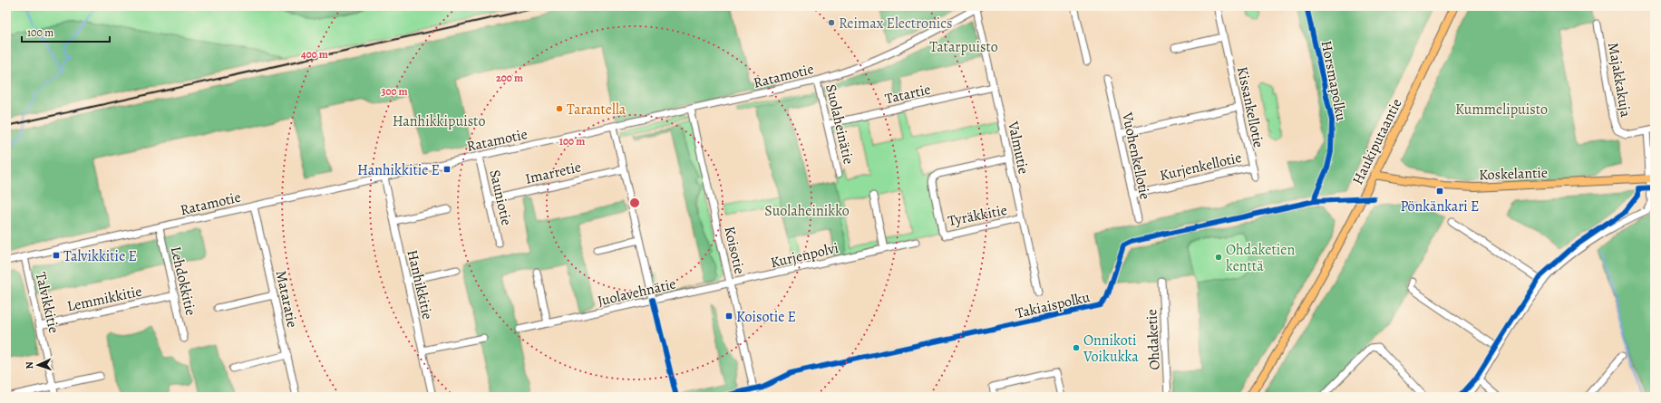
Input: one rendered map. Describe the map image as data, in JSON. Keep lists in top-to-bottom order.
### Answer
{
  "streets": {
    "main road": ["Haukiputaantie", "Koskelantie"],
    "street": [
      "Ratamotie",
      "Majakkakuja",
      "Tatartie",
      "Kissankellotie",
      "Suolaheinätie",
      "Valmutie",
      "Vuohenkellotie",
      "Kurjenkellotie",
      "Imarretie",
      "Sauniotie",
      "Tyräkkitie",
      "Koisotie",
      "Kurjenpolvi",
      "Lehdokkitie",
      "Hanhikkitie",
      "Juolavehnätie",
      "Lemmikkitie",
      "Mataratie",
      "Talvikkitie",
      "Ohdaketie"
    ],
    "cycle path": ["Horsmapolku", "Takiaispolku"]
  },
  "crossings": [
    ["Ratamotie", "Suolaheinätie"],
    ["Ratamotie", "Valmutie"],
    ["Ratamotie", "Sauniotie"],
    ["Ratamotie", "Koisotie"],
    ["Ratamotie", "Lehdokkitie"],
    ["Ratamotie", "Hanhikkitie"],
    ["Ratamotie", "Mataratie"],
    ["Ratamotie", "Talvikkitie"],
    ["Tatartie", "Suolaheinätie"],
    ["Tatartie", "Valmutie"],
    ["Kissankellotie", "Kurjenkellotie"],
    ["Haukiputaantie", "Koskelantie"],
    ["Valmutie", "Tyräkkitie"],
    ["Vuohenkellotie", "Kurjenkellotie"],
    ["Imarretie", "Sauniotie"],
    ["Koisotie", "Kurjenpolvi"],
    ["Koisotie", "Juolavehnätie"],
    ["Kurjenpolvi", "Juolavehnätie"],
    ["Lehdokkitie", "Lemmikkitie"],
    ["Lemmikkitie", "Talvikkitie"]
  ],
  "parks": [
    "Tatarpuisto",
    "Kummelipuisto",
    "Hanhikkipuisto",
    "Suolaheinikko"
  ],
  "places": {
    "other": [
      "Reimax Electronics",
      "Tarantella",
      "Ohdaketien kenttä",
      "Onnikoti Voikukka"
    ],
    "transit": [
      "Hanhikkitie E",
      "Pönkänkari E",
      "Talvikkitie E",
      "Koisotie E"
    ]
  },
  "scale_bar": "100 m",
  "north": "left",
  "rings": [
    "400 m",
    "200 m",
    "300 m",
    "100 m"
  ]
}
